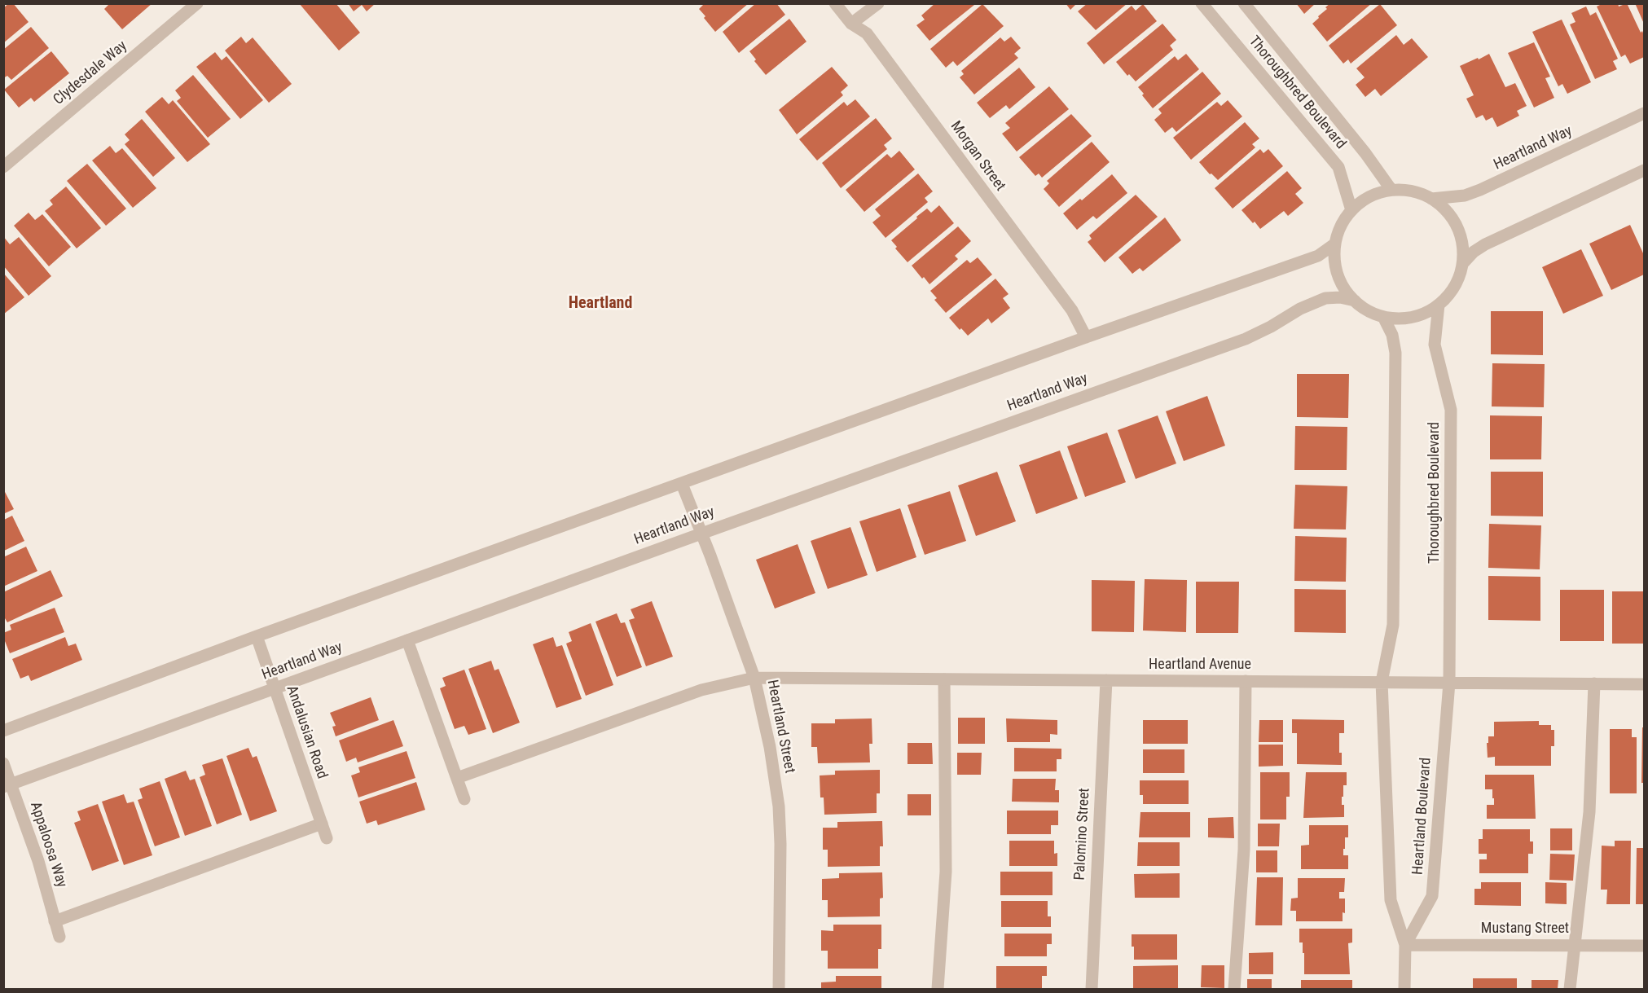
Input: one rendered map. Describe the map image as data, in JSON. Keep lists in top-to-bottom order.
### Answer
{
  "streets": {
    "street": [
      "Clydesdale Way",
      "Thoroughbred Boulevard",
      "Heartland Way",
      "Morgan Street",
      "Heartland Avenue",
      "Heartland Street",
      "Andalusian Road",
      "Heartland Boulevard",
      "Palomino Street",
      "Appaloosa Way",
      "Mustang Street"
    ]
  },
  "crossings": [
    ["Thoroughbred Boulevard", "Heartland Way"],
    ["Thoroughbred Boulevard", "Heartland Avenue"],
    ["Thoroughbred Boulevard", "Heartland Boulevard"],
    ["Heartland Way", "Heartland Street"],
    ["Heartland Way", "Andalusian Road"],
    ["Heartland Way", "Appaloosa Way"],
    ["Heartland Avenue", "Heartland Street"],
    ["Heartland Avenue", "Heartland Boulevard"],
    ["Heartland Avenue", "Palomino Street"],
    ["Heartland Boulevard", "Mustang Street"]
  ],
  "districts": ["Heartland"]
}
